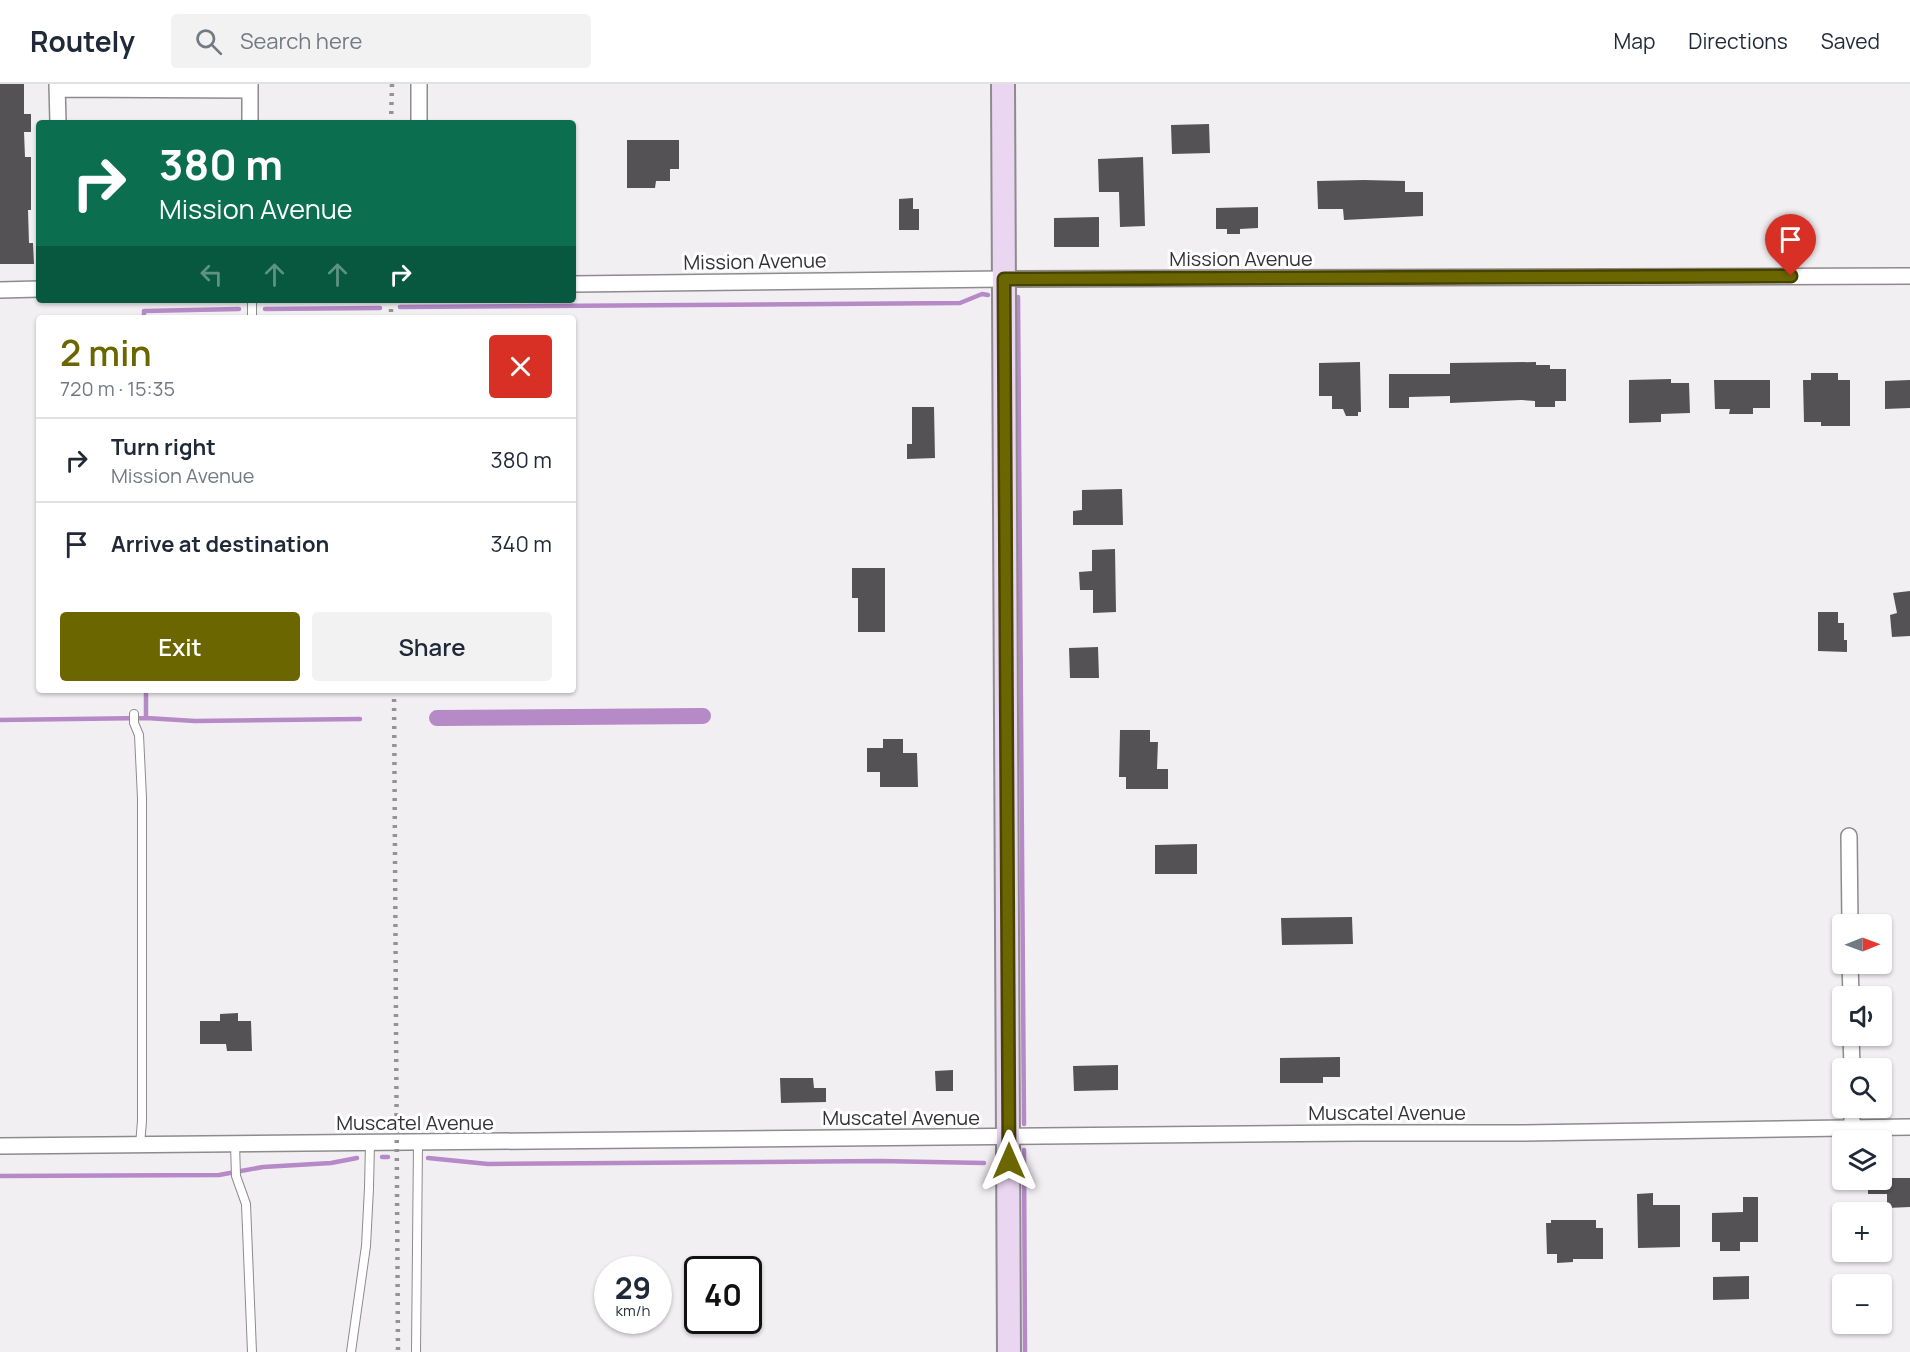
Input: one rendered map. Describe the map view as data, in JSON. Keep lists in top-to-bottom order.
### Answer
{
  "streets": {
    "street": ["Mission Avenue", "Muscatel Avenue"]
  },
  "north": "right",
  "page": {
    "header": "Routely",
    "search": "Search here",
    "nav": ["Map", "Directions", "Saved"],
    "turn": ["380 m", "Mission Avenue"],
    "heading": ["2 min", "720 m · 15:35"],
    "list": [
      {
        "name": "Turn right",
        "note": "Mission Avenue",
        "value": "380 m"
      },
      {
        "name": "Arrive at destination",
        "value": "340 m"
      }
    ],
    "buttons": ["Exit", "Share"],
    "map_buttons": ["+", "−"],
    "speed": "29 km/h",
    "limit": "40"
  }
}
